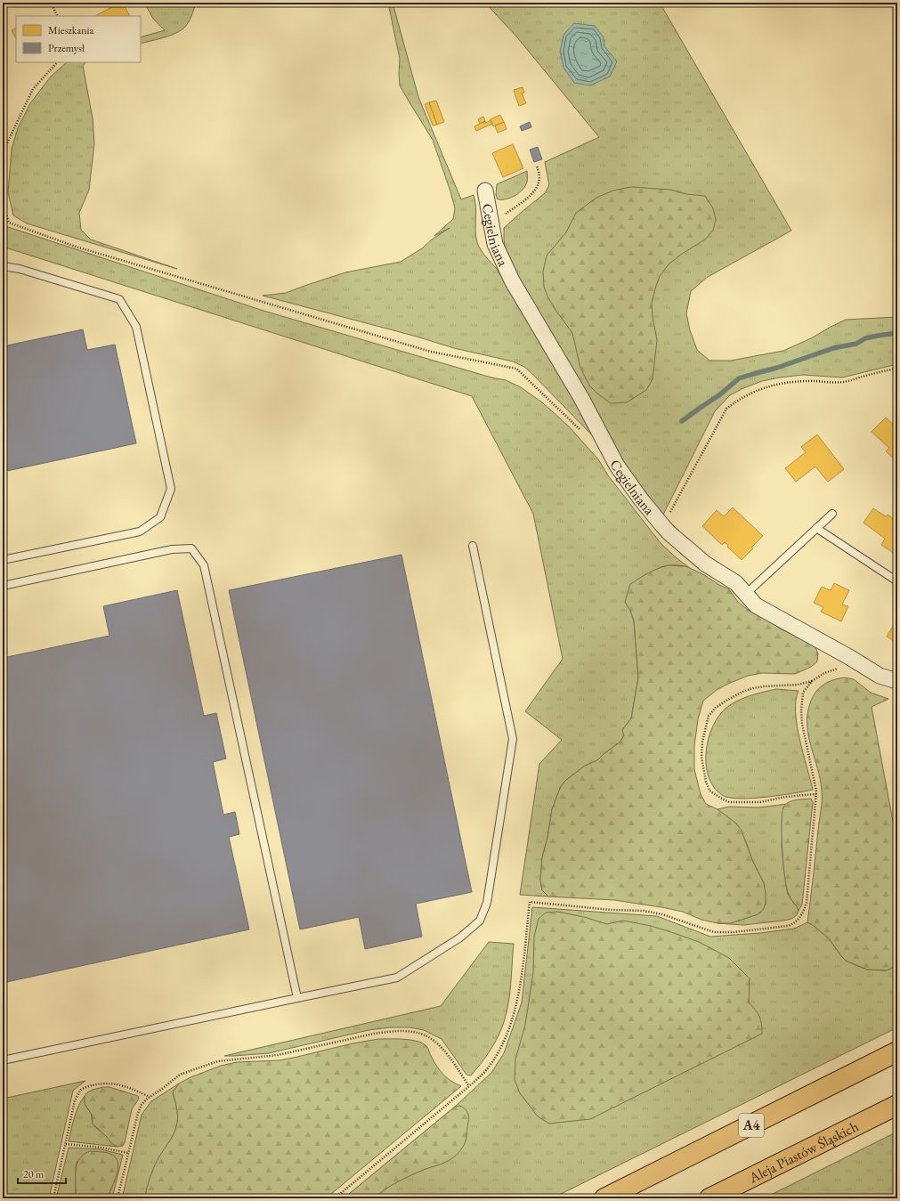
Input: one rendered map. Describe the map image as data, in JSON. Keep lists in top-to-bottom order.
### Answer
{
  "streets": {
    "highway": ["A4", "Aleja Piastów Śląskich"],
    "street": ["Cegielniana"]
  },
  "legend": ["Mieszkania", "Przemysł"],
  "scale_bar": "20 m"
}
